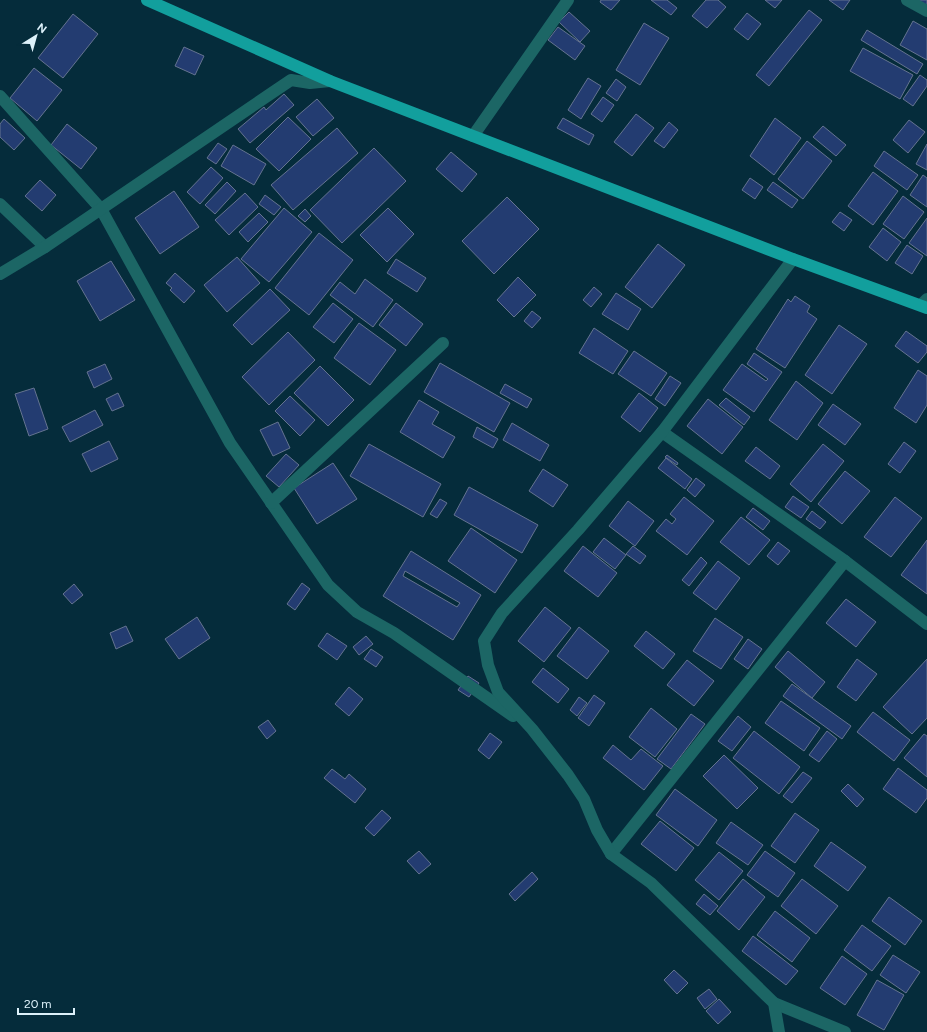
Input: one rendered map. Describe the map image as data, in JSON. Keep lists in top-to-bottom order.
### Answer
{
  "scale_bar": "20 m",
  "north": "top right"
}
